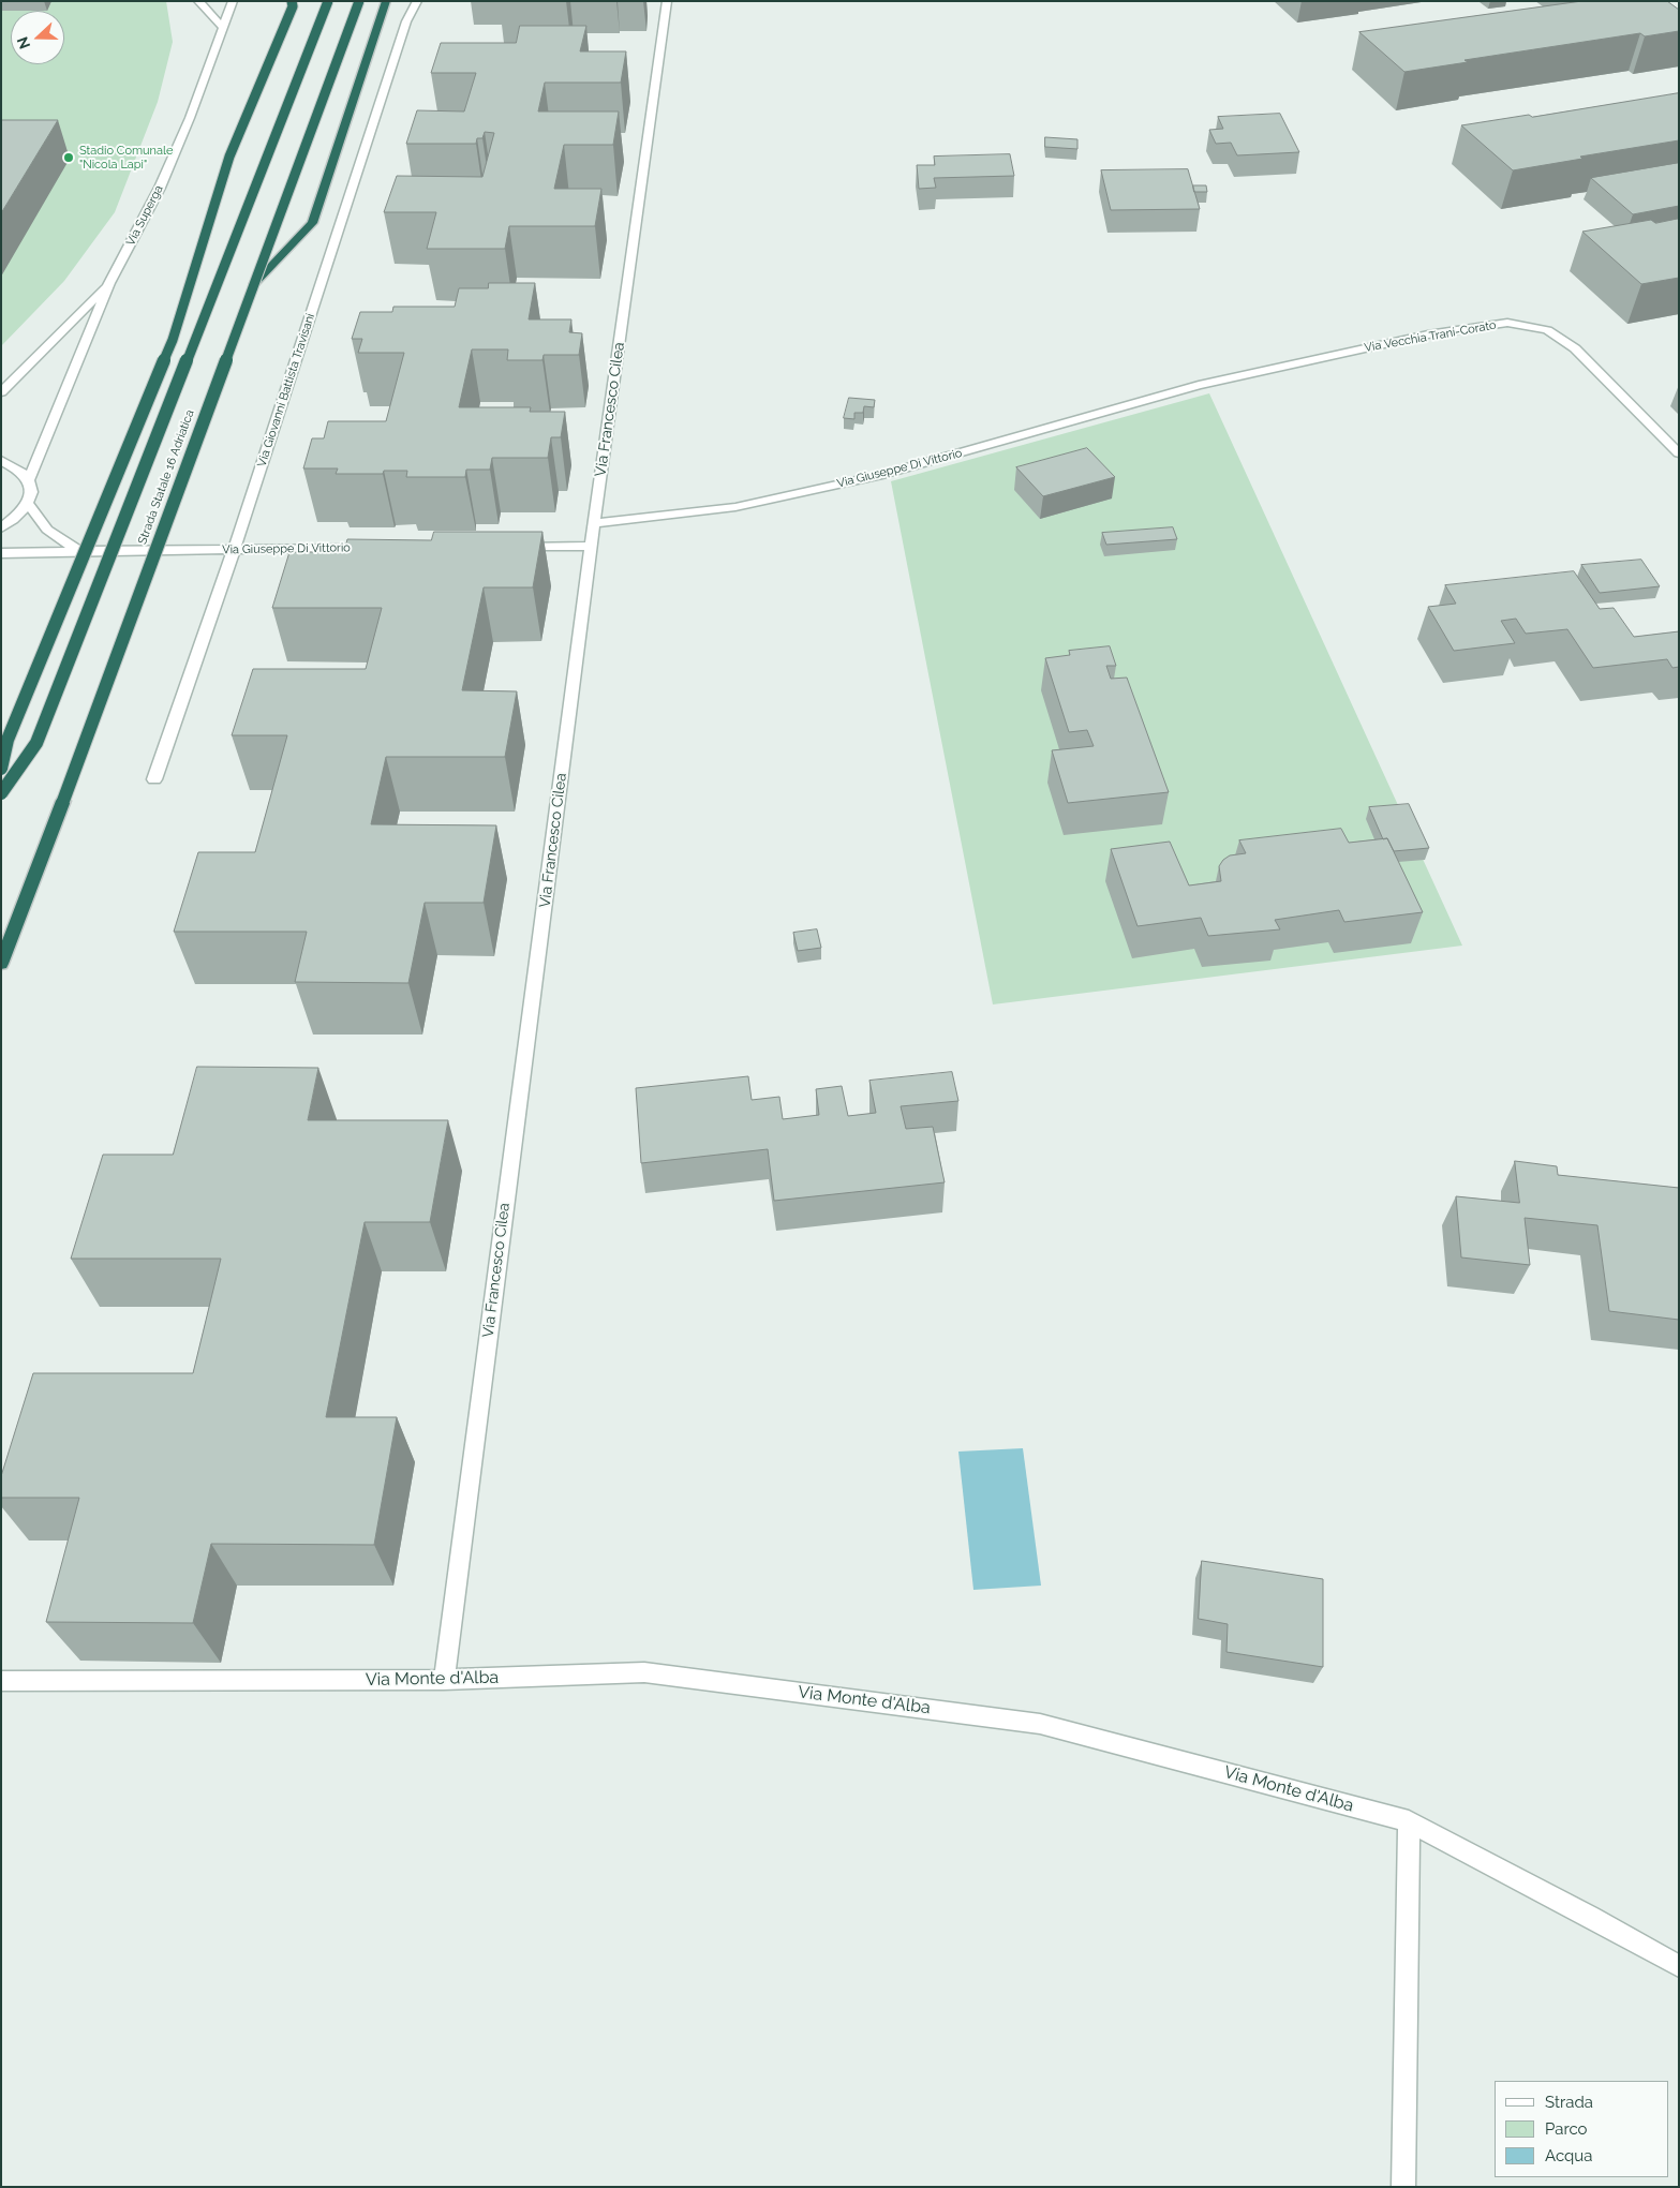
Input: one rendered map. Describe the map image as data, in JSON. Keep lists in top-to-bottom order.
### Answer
{
  "streets": {
    "highway": ["Strada Statale 16 Adriatica"],
    "street": [
      "Via Superga",
      "Via Vecchia Trani-Corato",
      "Via Giovanni Battista Travisani",
      "Via Francesco Cilea",
      "Via Giuseppe Di Vittorio",
      "Via Monte d'Alba"
    ]
  },
  "crossings": [
    ["Via Vecchia Trani-Corato", "Via Giuseppe Di Vittorio"],
    ["Via Giovanni Battista Travisani", "Via Giuseppe Di Vittorio"],
    ["Via Francesco Cilea", "Via Giuseppe Di Vittorio"],
    ["Via Francesco Cilea", "Via Monte d'Alba"]
  ],
  "places": ["Stadio Comunale \"Nicola Lapi\""],
  "legend": ["Strada", "Parco", "Acqua"],
  "north": "left"
}
